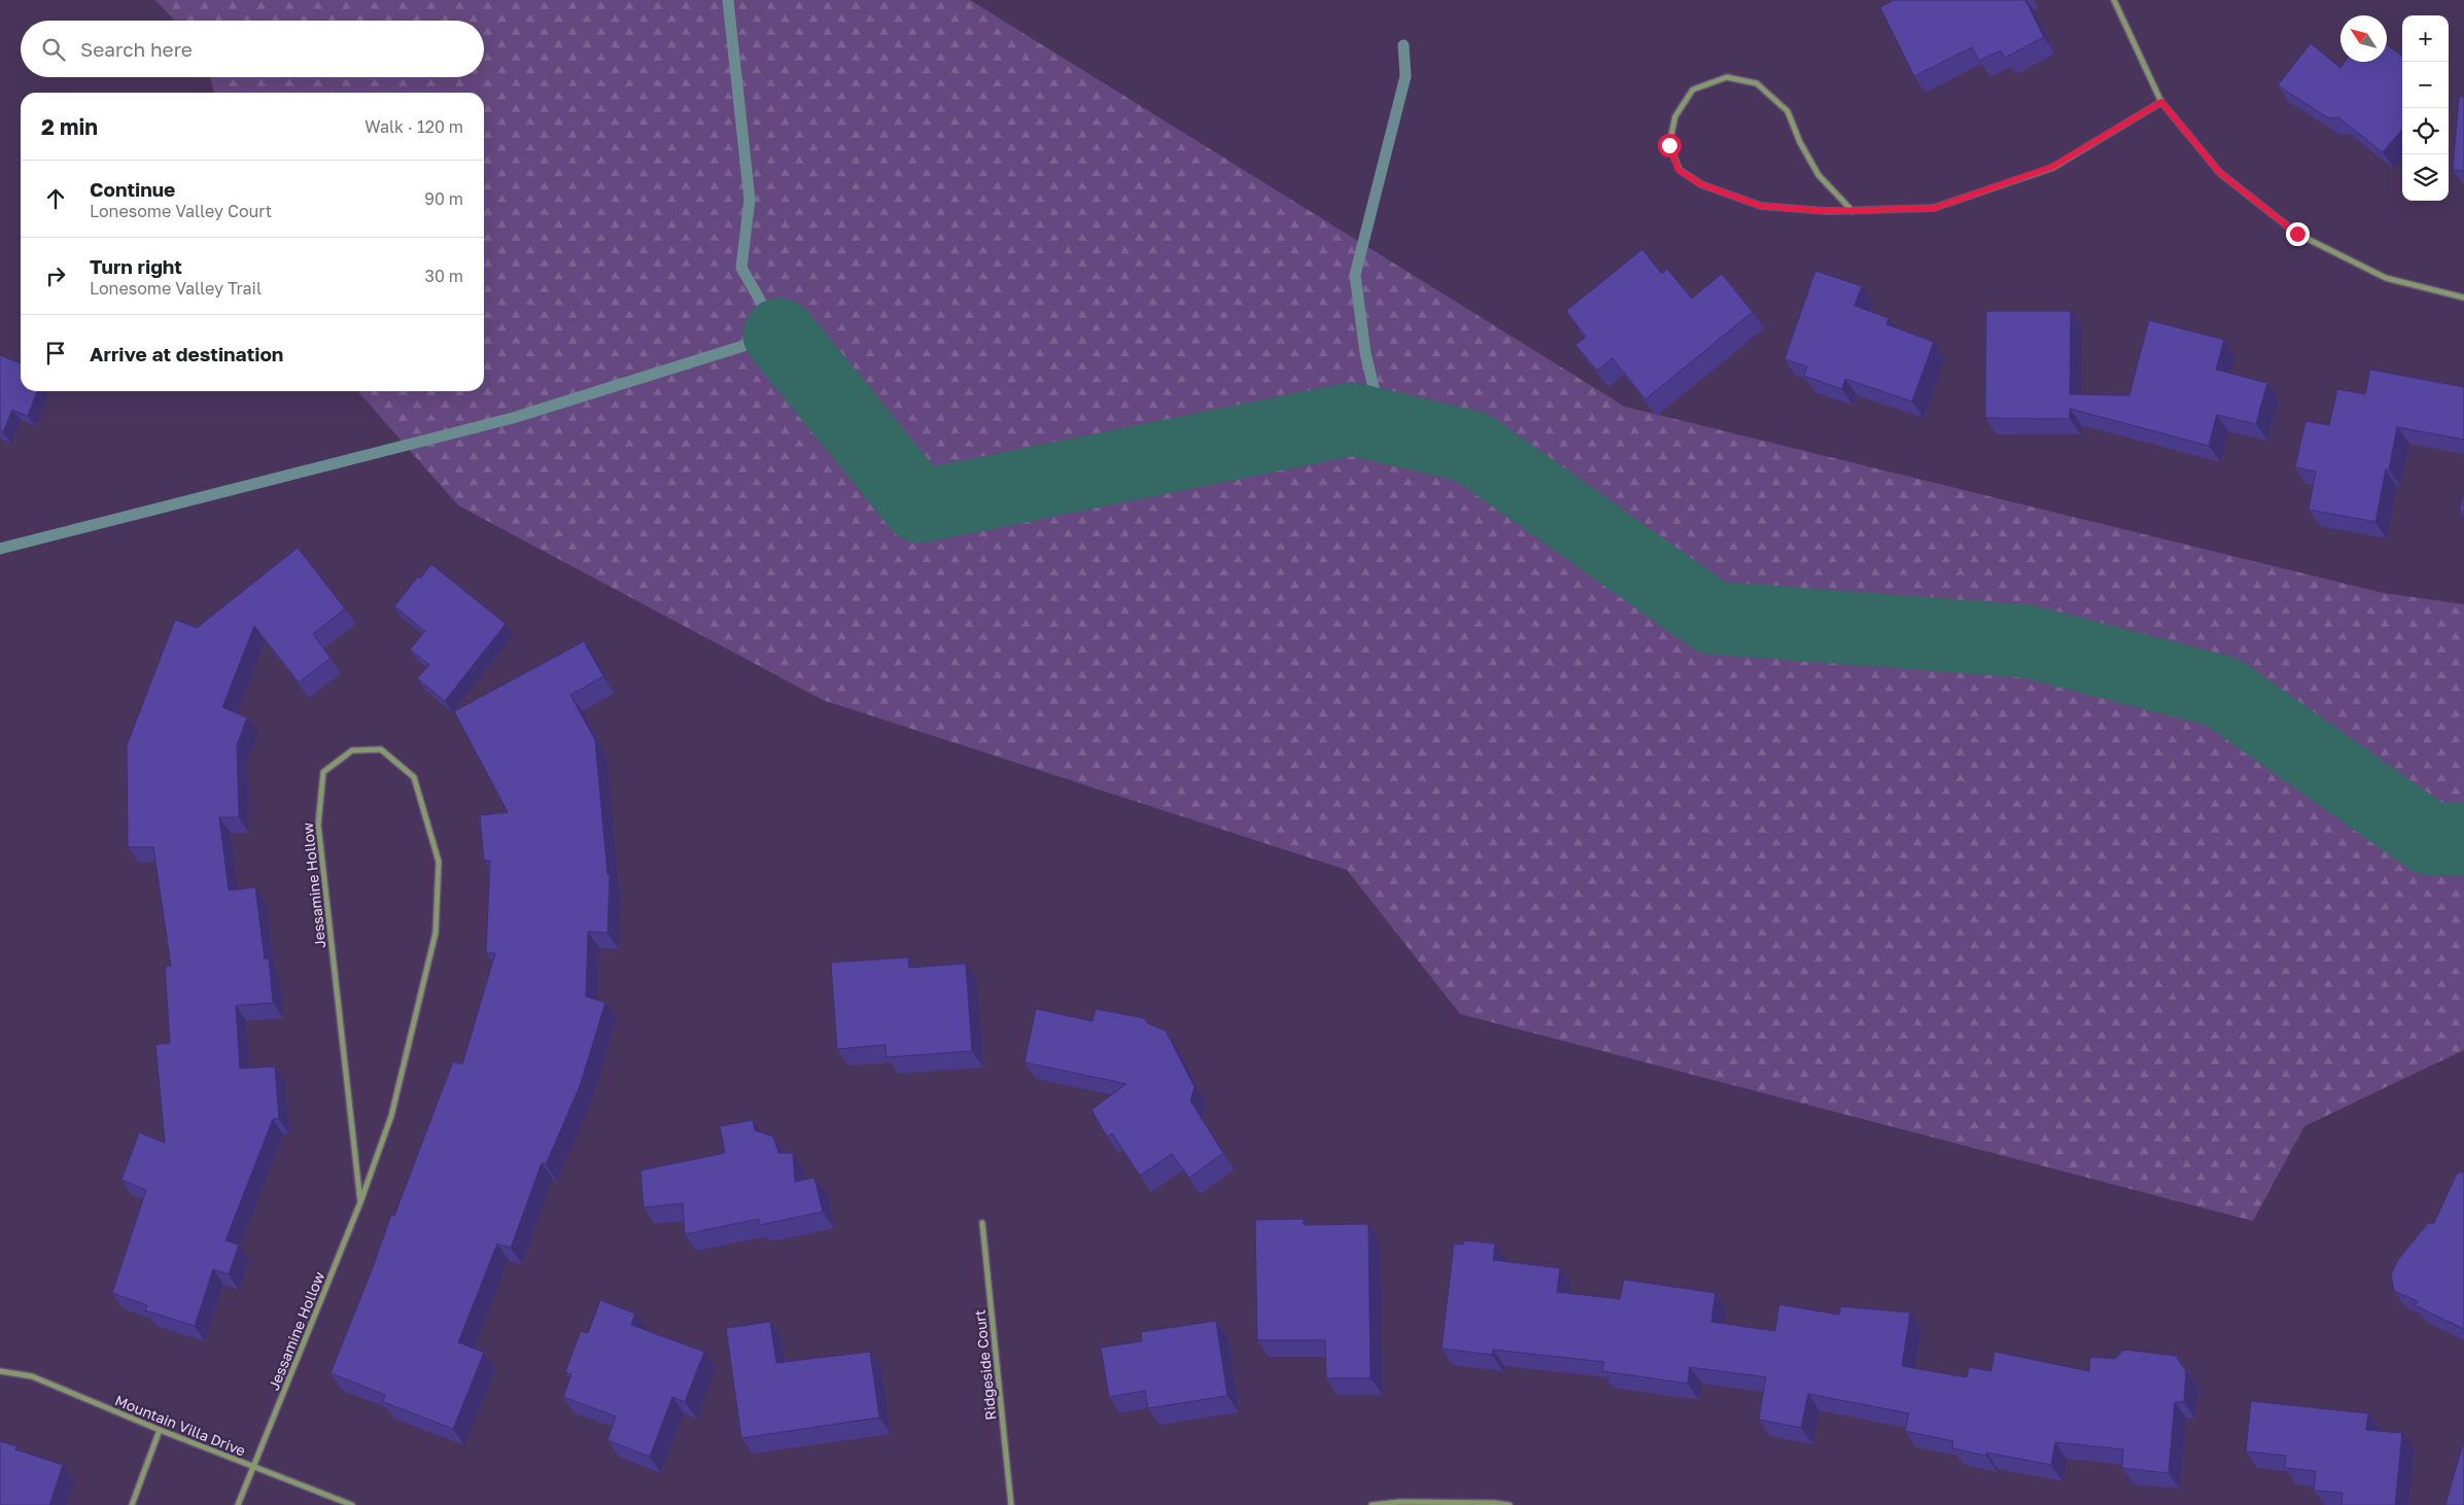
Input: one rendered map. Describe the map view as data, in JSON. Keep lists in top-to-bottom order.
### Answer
{
  "streets": {
    "street": ["Jessamine Hollow", "Ridgeside Court", "Mountain Villa Drive"]
  },
  "crossings": [
    ["Jessamine Hollow", "Mountain Villa Drive"]
  ],
  "north": "top left",
  "page": {
    "map_buttons": ["+", "−"],
    "search": "Search here",
    "heading": ["2 min", "Walk · 120 m"],
    "list": [
      ["Continue", "Lonesome Valley Court", "90 m"],
      ["Turn right", "Lonesome Valley Trail", "30 m"],
      "Arrive at destination"
    ]
  }
}
